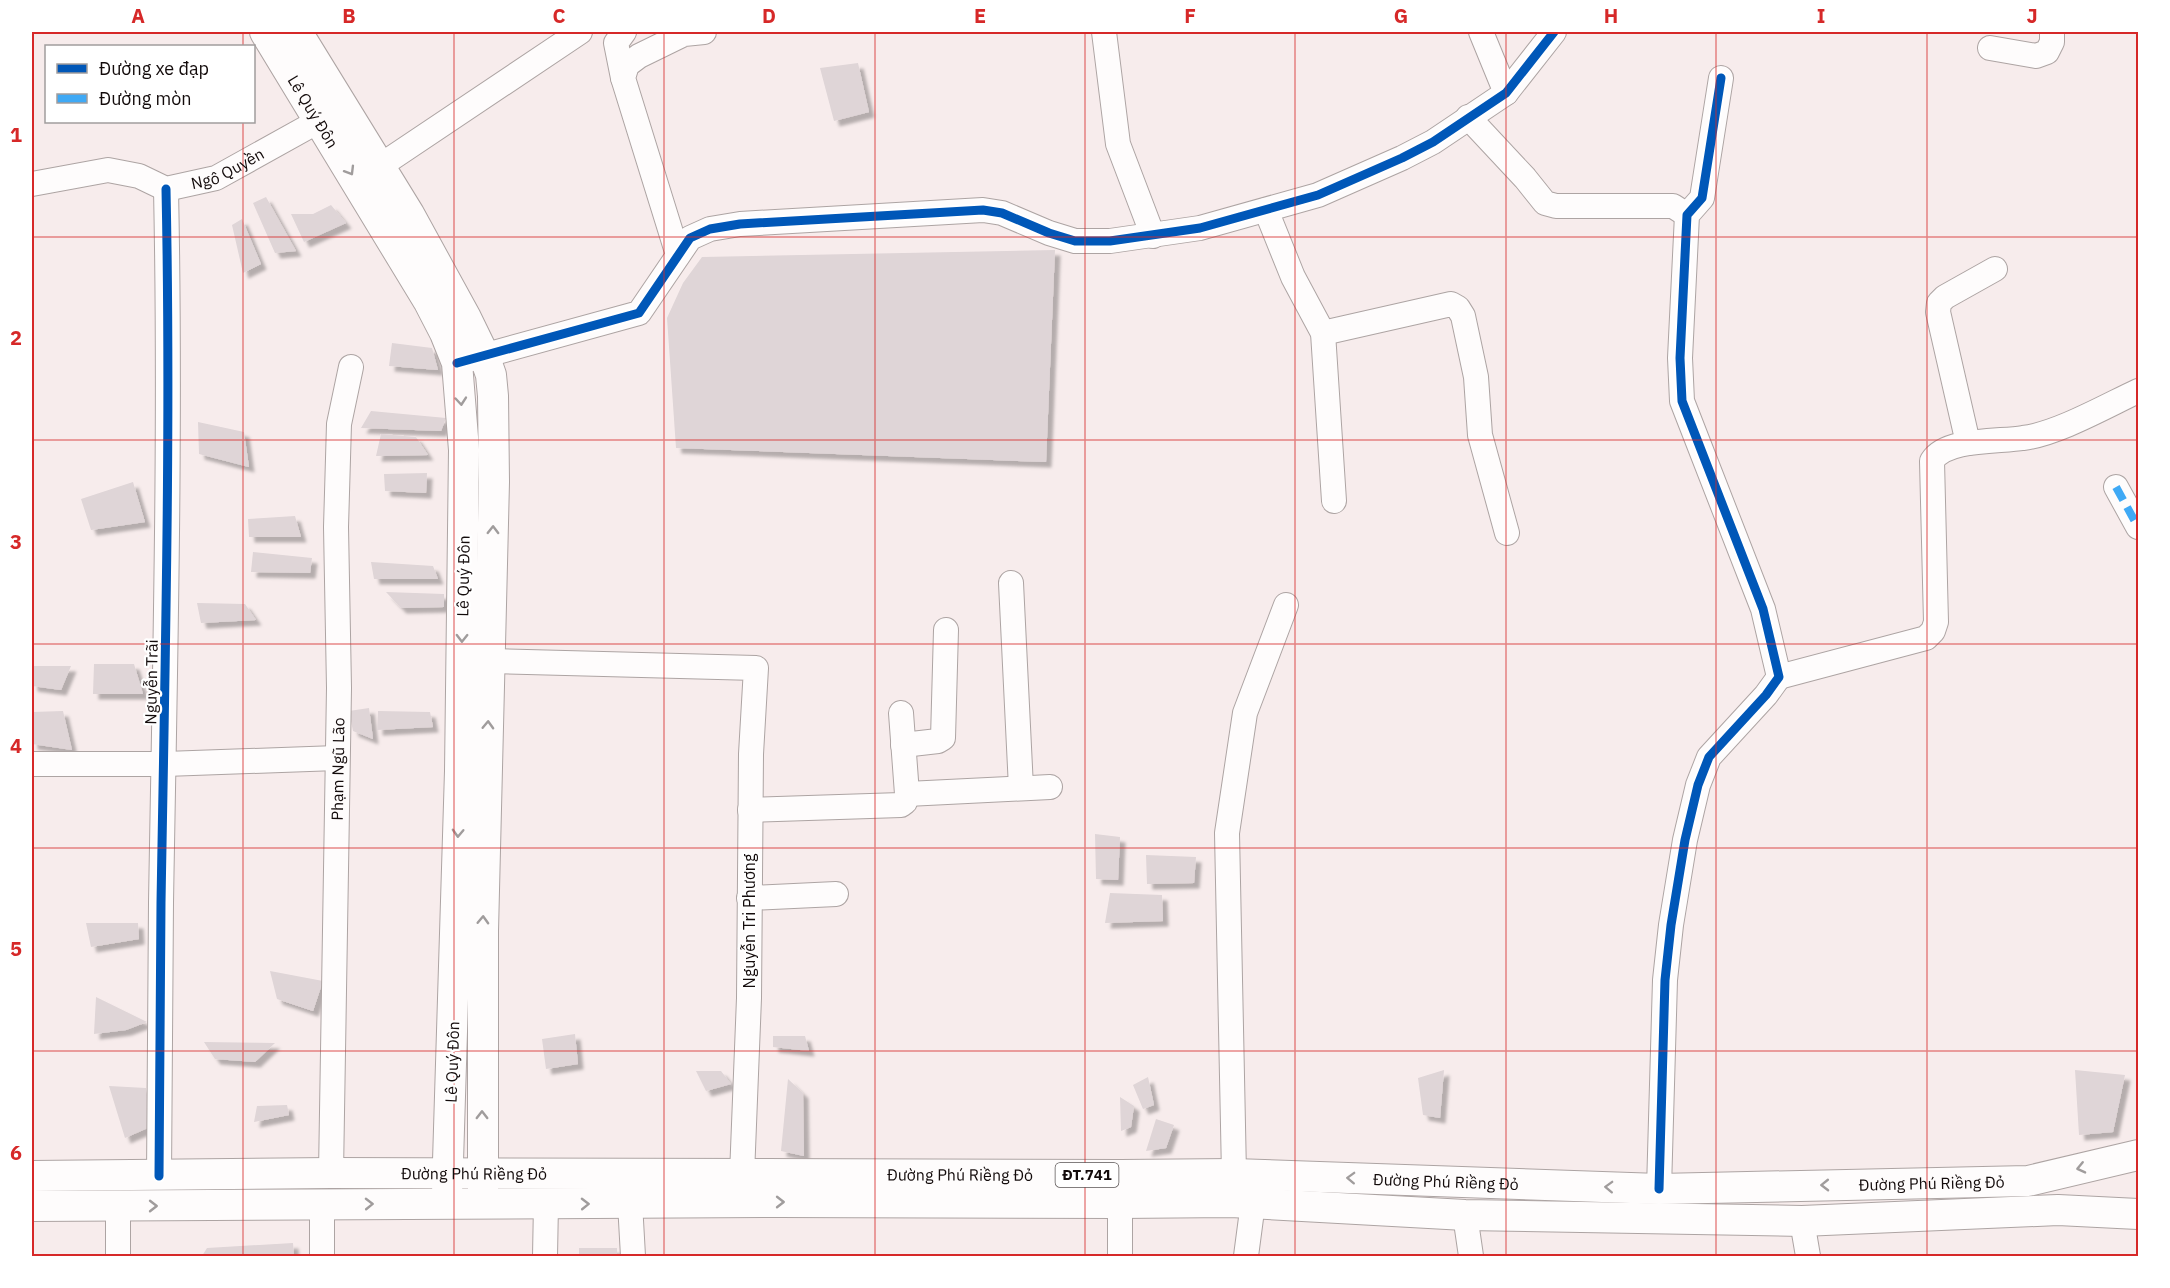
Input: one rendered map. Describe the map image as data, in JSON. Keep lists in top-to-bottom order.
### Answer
{
  "streets": {
    "main road": ["Lê Quý Đôn", "Đường Phú Riềng Đỏ", "ĐT.741"],
    "street": [
      "Ngô Quyền",
      "Nguyễn Trãi",
      "Phạm Ngũ Lão",
      "Nguyễn Tri Phương"
    ]
  },
  "crossings": [
    ["Lê Quý Đôn", "Ngô Quyền"],
    ["Lê Quý Đôn", "Nguyễn Tri Phương"],
    ["Lê Quý Đôn", "Đường Phú Riềng Đỏ"],
    ["Ngô Quyền", "Nguyễn Trãi"],
    ["Nguyễn Trãi", "Đường Phú Riềng Đỏ"],
    ["Phạm Ngũ Lão", "Đường Phú Riềng Đỏ"],
    ["Nguyễn Tri Phương", "Đường Phú Riềng Đỏ"]
  ],
  "legend": ["Đường xe đạp", "Đường mòn"],
  "grid": {
    "columns": [
      "A",
      "B",
      "C",
      "D",
      "E",
      "F",
      "G",
      "H",
      "I",
      "J"
    ],
    "rows": [
      "1",
      "2",
      "3",
      "4",
      "5",
      "6"
    ]
  }
}
